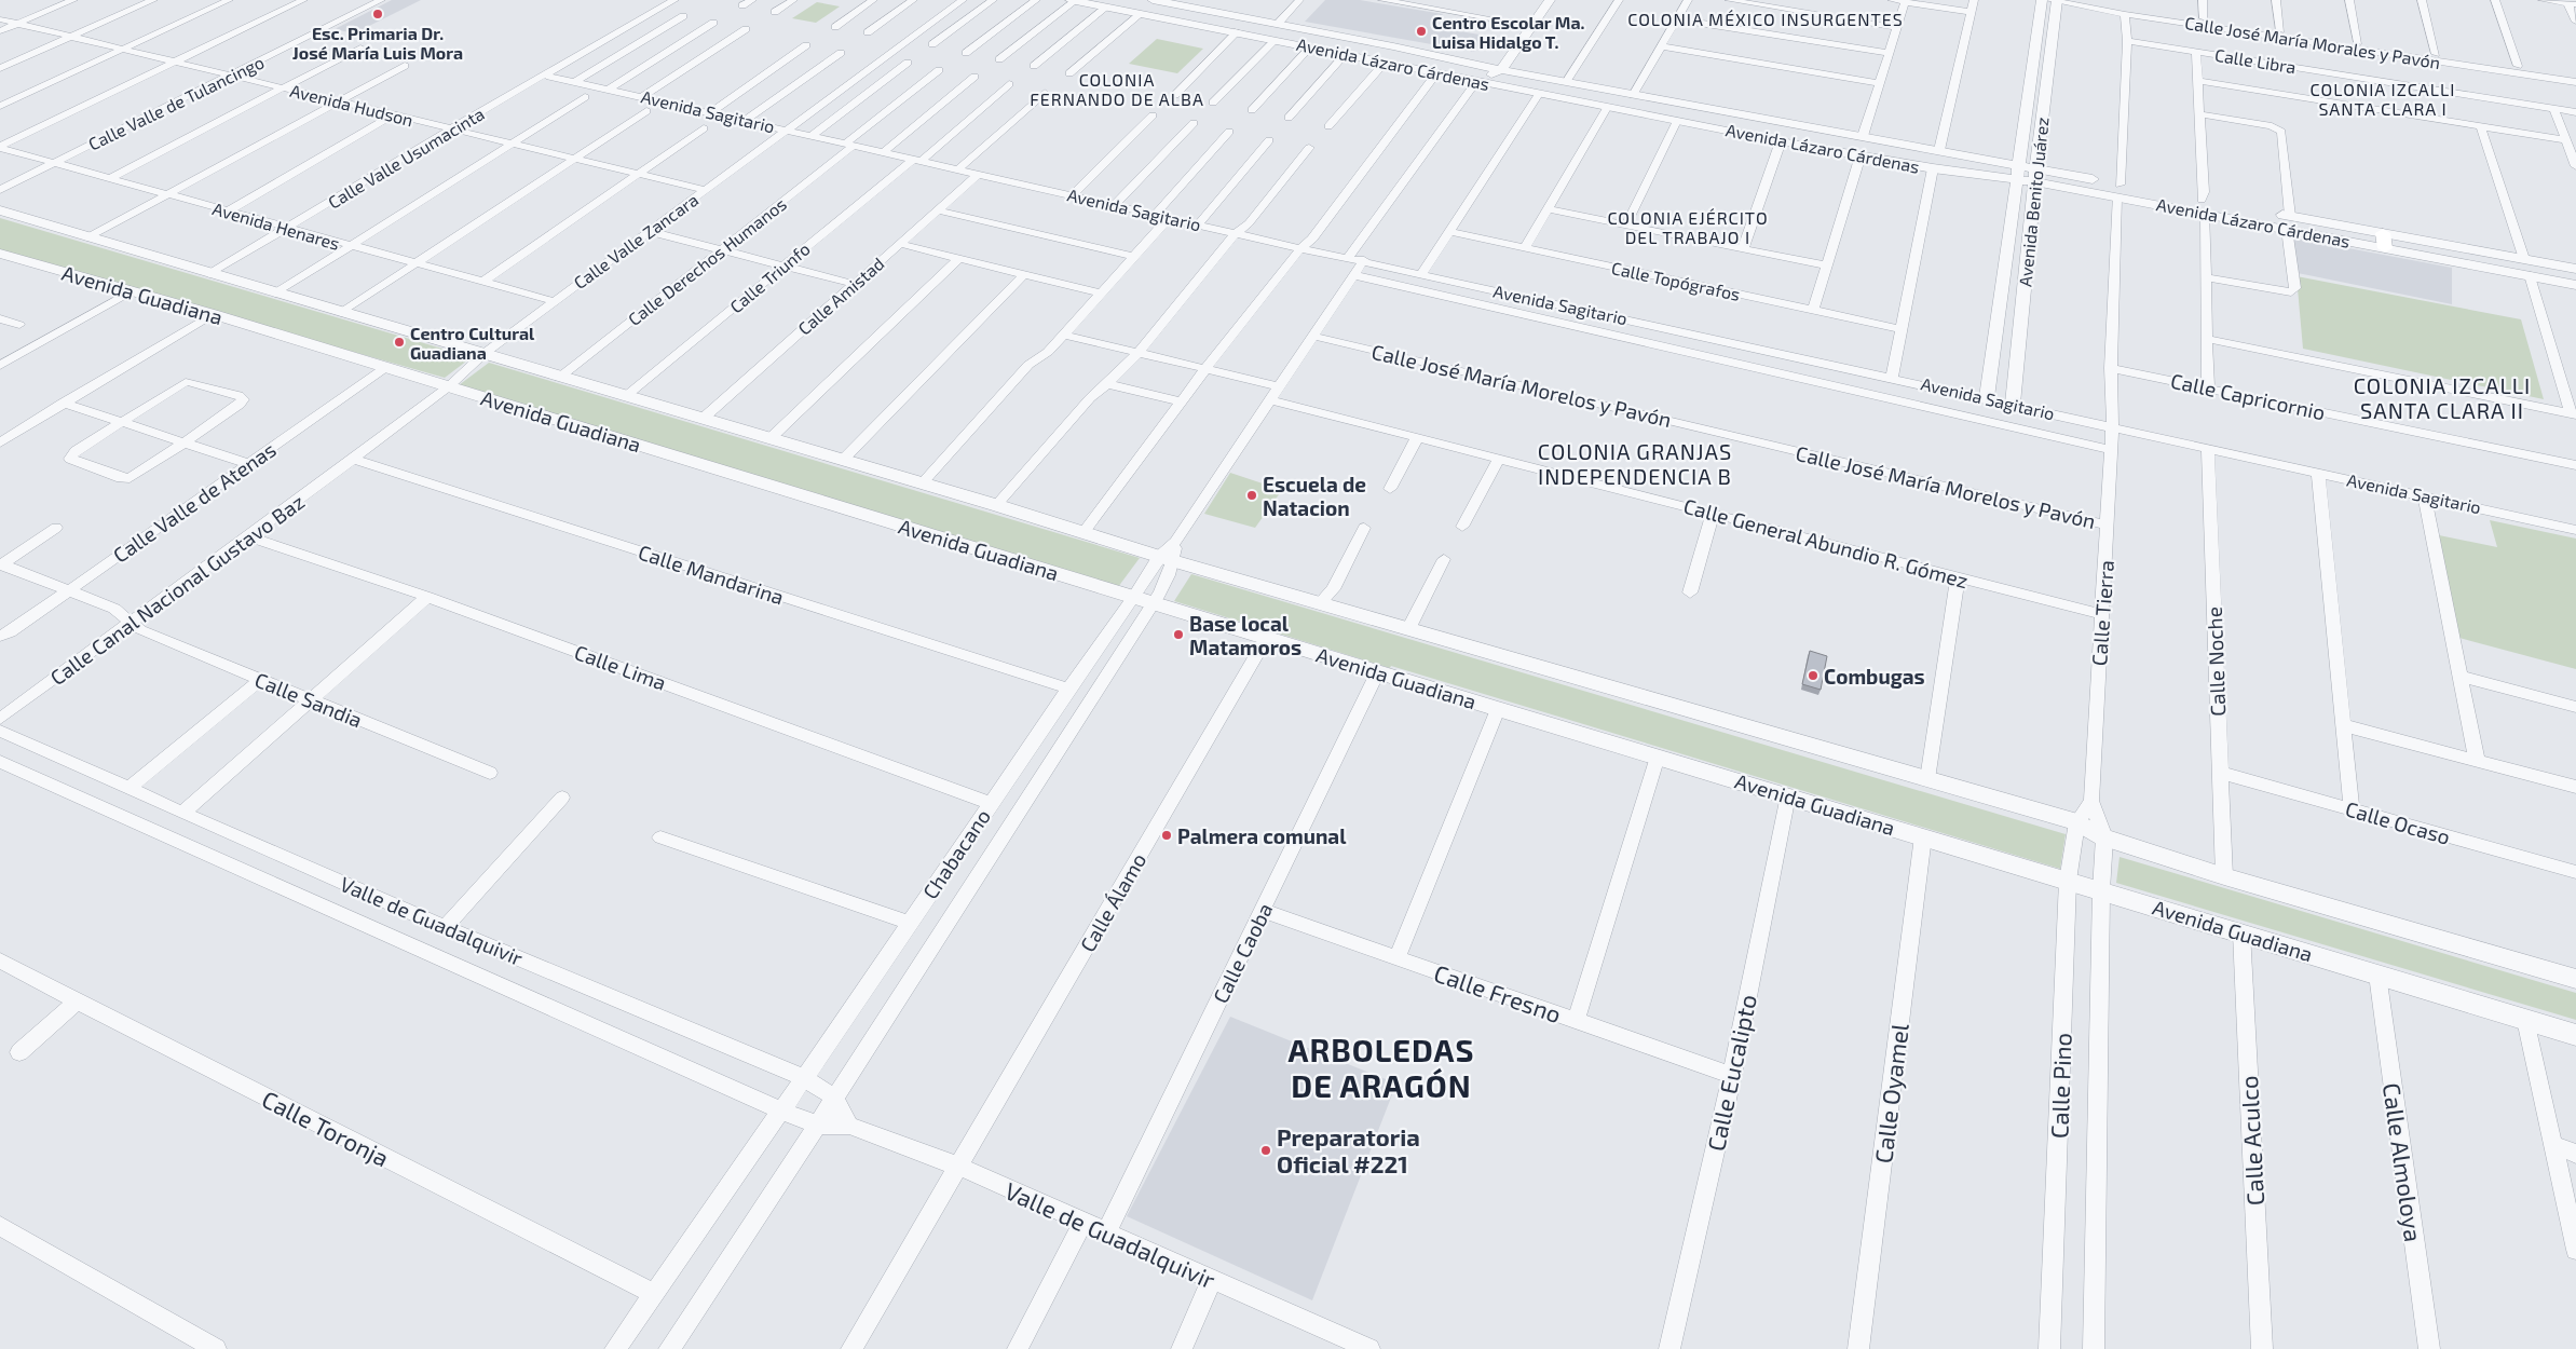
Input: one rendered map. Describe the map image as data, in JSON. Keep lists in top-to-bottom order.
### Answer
{
  "streets": {
    "street": [
      "Calle José María Morales y Pavón",
      "Calle Libra",
      "Avenida Lázaro Cárdenas",
      "Calle Valle de Tulancingo",
      "Avenida Hudson",
      "Avenida Sagitario",
      "Calle Valle Usumacinta",
      "Avenida Benito Juárez",
      "Avenida Henares",
      "Calle Valle Zancara",
      "Calle Derechos Humanos",
      "Calle Triunfo",
      "Calle Topógrafos",
      "Avenida Guadiana",
      "Calle Amistad",
      "Calle José María Morelos y Pavón",
      "Calle Capricornio",
      "Calle Valle de Atenas",
      "Calle General Abundio R. Gómez",
      "Calle Mandarina",
      "Calle Canal Nacional Gustavo Baz",
      "Calle Tierra",
      "Calle Noche",
      "Calle Lima",
      "Calle Sandia",
      "Calle Ocaso",
      "Chabacano",
      "Calle Álamo",
      "Valle de Guadalquivir",
      "Calle Caoba",
      "Calle Fresno",
      "Calle Eucalipto",
      "Calle Pino",
      "Calle Oyamel",
      "Calle Toronja",
      "Calle Aculco",
      "Calle Almoloya"
    ]
  },
  "crossings": [
    ["Calle José María Morales y Pavón", "Avenida Benito Juárez"],
    ["Calle José María Morales y Pavón", "Calle Tierra"],
    ["Calle Libra", "Calle Tierra"],
    ["Avenida Lázaro Cárdenas", "Avenida Benito Juárez"],
    ["Avenida Lázaro Cárdenas", "Calle Tierra"],
    ["Calle Valle de Tulancingo", "Avenida Hudson"],
    ["Calle Valle de Tulancingo", "Avenida Henares"],
    ["Avenida Hudson", "Calle Valle Usumacinta"],
    ["Avenida Hudson", "Calle Valle Zancara"],
    ["Avenida Sagitario", "Calle Valle Usumacinta"],
    ["Avenida Sagitario", "Avenida Benito Juárez"],
    ["Avenida Sagitario", "Calle Valle Zancara"],
    ["Avenida Sagitario", "Calle Derechos Humanos"],
    ["Avenida Sagitario", "Calle Triunfo"],
    ["Avenida Sagitario", "Calle Amistad"],
    ["Avenida Sagitario", "Calle Tierra"],
    ["Avenida Sagitario", "Calle Noche"],
    ["Calle Valle Usumacinta", "Avenida Henares"],
    ["Calle Valle Usumacinta", "Avenida Guadiana"],
    ["Avenida Henares", "Calle Valle Zancara"],
    ["Calle Valle Zancara", "Avenida Guadiana"],
    ["Calle Valle Zancara", "Calle Canal Nacional Gustavo Baz"],
    ["Calle Derechos Humanos", "Avenida Guadiana"],
    ["Calle Triunfo", "Avenida Guadiana"],
    ["Avenida Guadiana", "Calle Amistad"],
    ["Avenida Guadiana", "Calle Valle de Atenas"],
    ["Avenida Guadiana", "Calle Canal Nacional Gustavo Baz"],
    ["Avenida Guadiana", "Calle Tierra"],
    ["Avenida Guadiana", "Calle Noche"],
    ["Avenida Guadiana", "Chabacano"],
    ["Avenida Guadiana", "Calle Álamo"],
    ["Avenida Guadiana", "Calle Caoba"],
    ["Avenida Guadiana", "Calle Eucalipto"],
    ["Avenida Guadiana", "Calle Pino"],
    ["Avenida Guadiana", "Calle Oyamel"],
    ["Avenida Guadiana", "Calle Aculco"],
    ["Avenida Guadiana", "Calle Almoloya"],
    ["Calle José María Morelos y Pavón", "Calle Tierra"],
    ["Calle Capricornio", "Calle Tierra"],
    ["Calle Valle de Atenas", "Calle Sandia"],
    ["Calle General Abundio R. Gómez", "Calle Tierra"],
    ["Calle Mandarina", "Calle Canal Nacional Gustavo Baz"],
    ["Calle Mandarina", "Chabacano"],
    ["Calle Canal Nacional Gustavo Baz", "Calle Lima"],
    ["Calle Canal Nacional Gustavo Baz", "Calle Sandia"],
    ["Calle Tierra", "Calle Pino"],
    ["Calle Noche", "Calle Ocaso"],
    ["Calle Lima", "Chabacano"],
    ["Chabacano", "Valle de Guadalquivir"],
    ["Chabacano", "Calle Toronja"],
    ["Calle Álamo", "Valle de Guadalquivir"],
    ["Valle de Guadalquivir", "Calle Caoba"],
    ["Calle Caoba", "Calle Fresno"],
    ["Calle Fresno", "Calle Eucalipto"]
  ],
  "districts": [
    "COLONIA MÉXICO INSURGENTES",
    "COLONIA FERNANDO DE ALBA",
    "COLONIA IZCALLI SANTA CLARA I",
    "COLONIA EJÉRCITO DEL TRABAJO I",
    "COLONIA IZCALLI SANTA CLARA II",
    "COLONIA GRANJAS INDEPENDENCIA B",
    "ARBOLEDAS DE ARAGÓN"
  ],
  "places": [
    "Esc. Primaria Dr. José María Luis Mora",
    "Centro Escolar Ma. Luisa Hidalgo T.",
    "Centro Cultural Guadiana",
    "Escuela de Natacion",
    "Base local Matamoros",
    "Combugas",
    "Palmera comunal",
    "Preparatoria Oficial #221"
  ]
}
